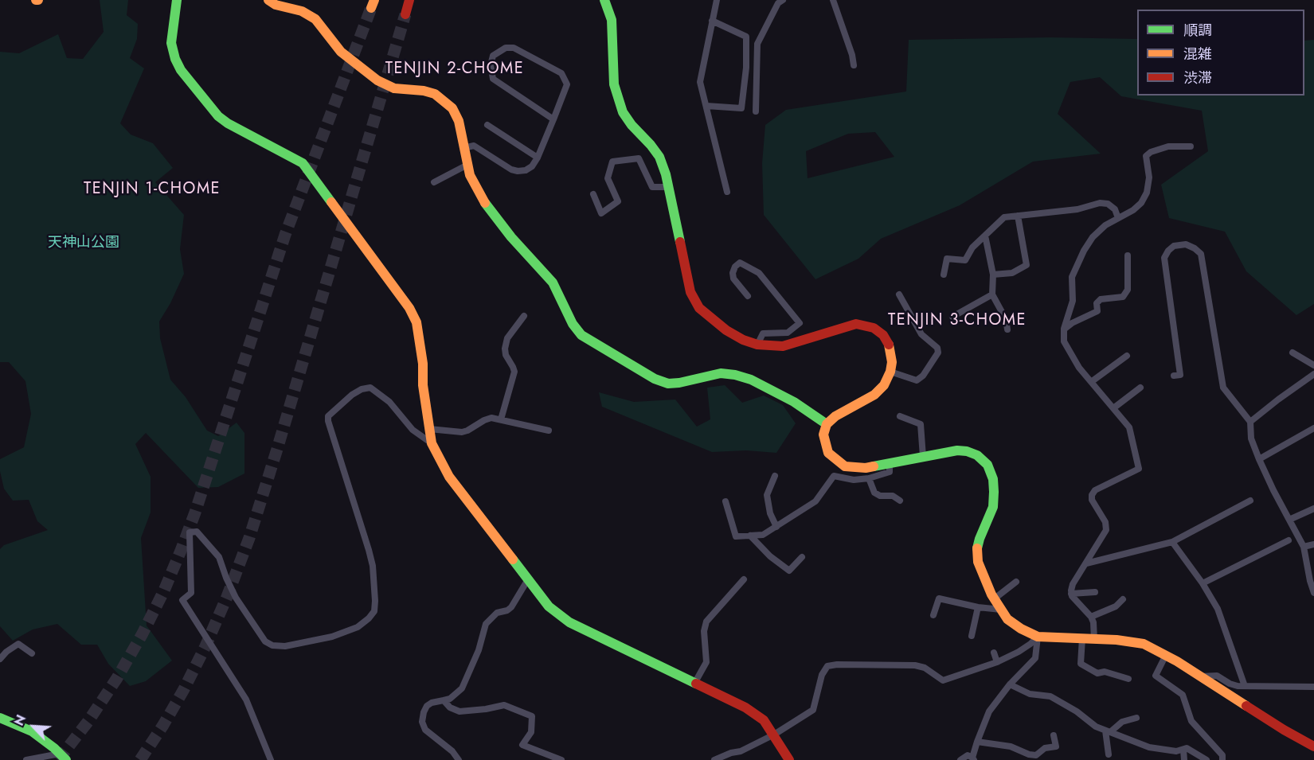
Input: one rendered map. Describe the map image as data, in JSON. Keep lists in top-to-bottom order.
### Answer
{
  "districts": ["TENJIN 2-CHOME", "TENJIN 1-CHOME", "TENJIN 3-CHOME"],
  "parks": ["天神山公園"],
  "legend": ["順調", "混雑", "渋滞"],
  "north": "top left"
}
